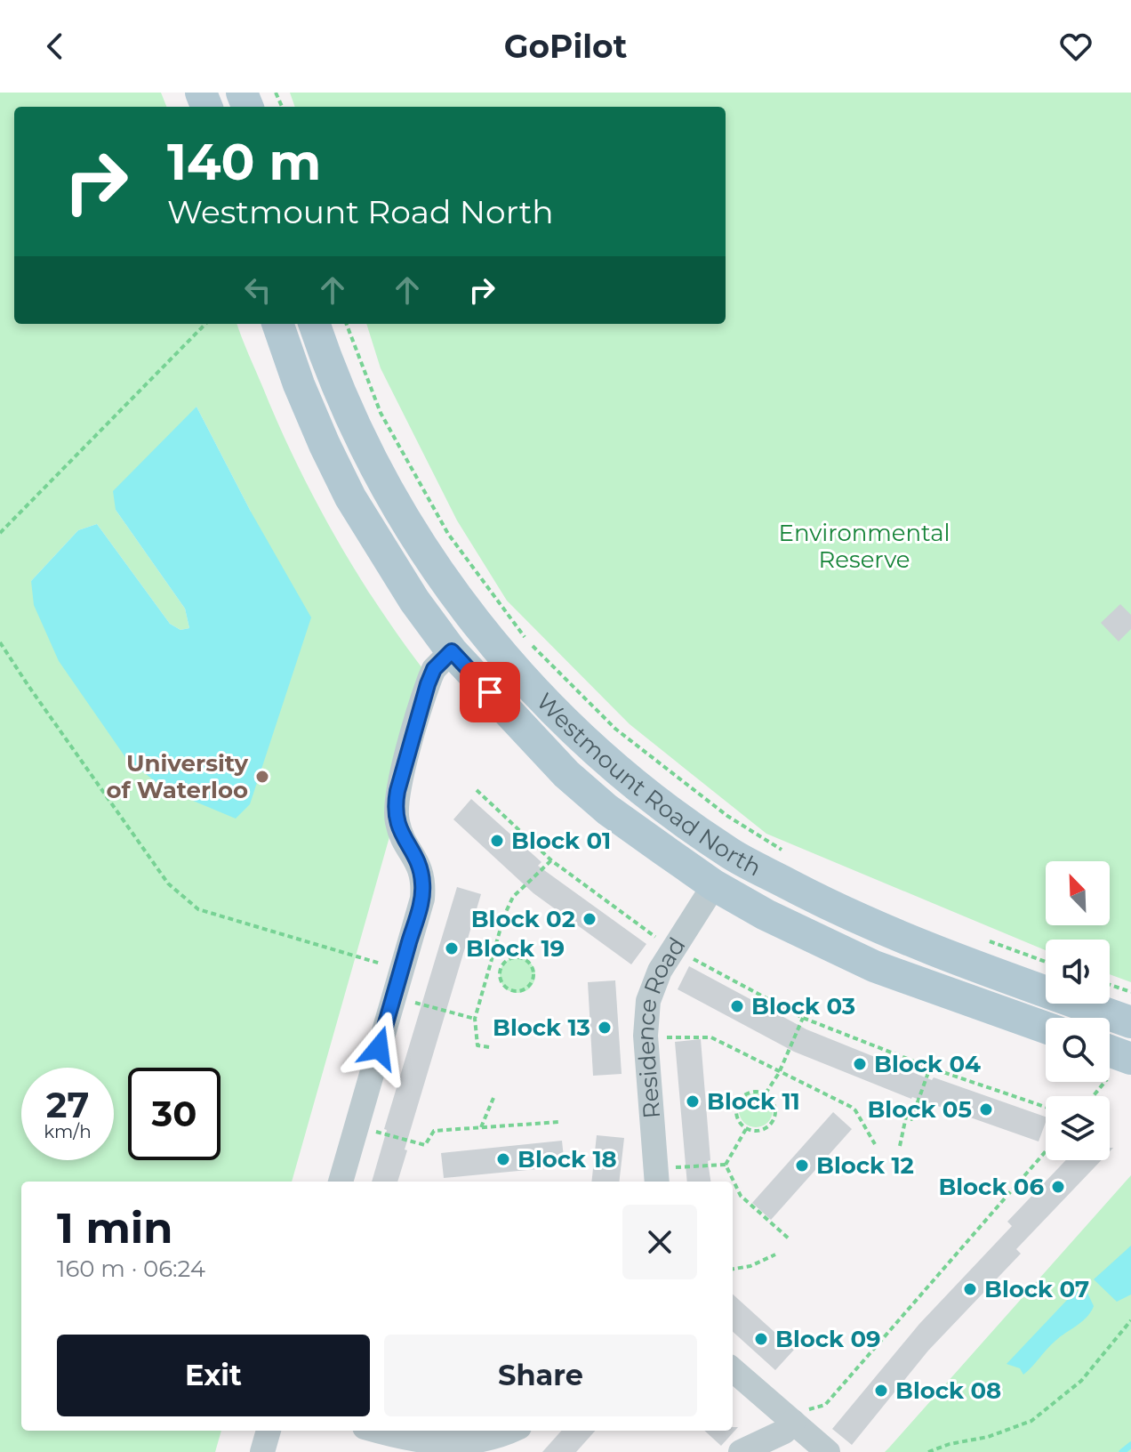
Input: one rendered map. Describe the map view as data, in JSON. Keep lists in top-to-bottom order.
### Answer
{
  "streets": {
    "main road": ["Westmount Road North"],
    "street": ["Residence Road"]
  },
  "crossings": [
    ["Westmount Road North", "Residence Road"]
  ],
  "parks": ["Environmental Reserve"],
  "places": [
    "University of Waterloo",
    "Block 01",
    "Block 02",
    "Block 19",
    "Block 03",
    "Block 13",
    "Block 04",
    "Block 11",
    "Block 05",
    "Block 18",
    "Block 12",
    "Block 06",
    "Block 07",
    "Block 09",
    "Block 08"
  ],
  "north": "top left",
  "page": {
    "header": "GoPilot",
    "turn": ["140 m", "Westmount Road North"],
    "speed": "27 km/h",
    "limit": "30",
    "heading": ["1 min", "160 m · 06:24"],
    "buttons": ["Exit", "Share"]
  }
}
